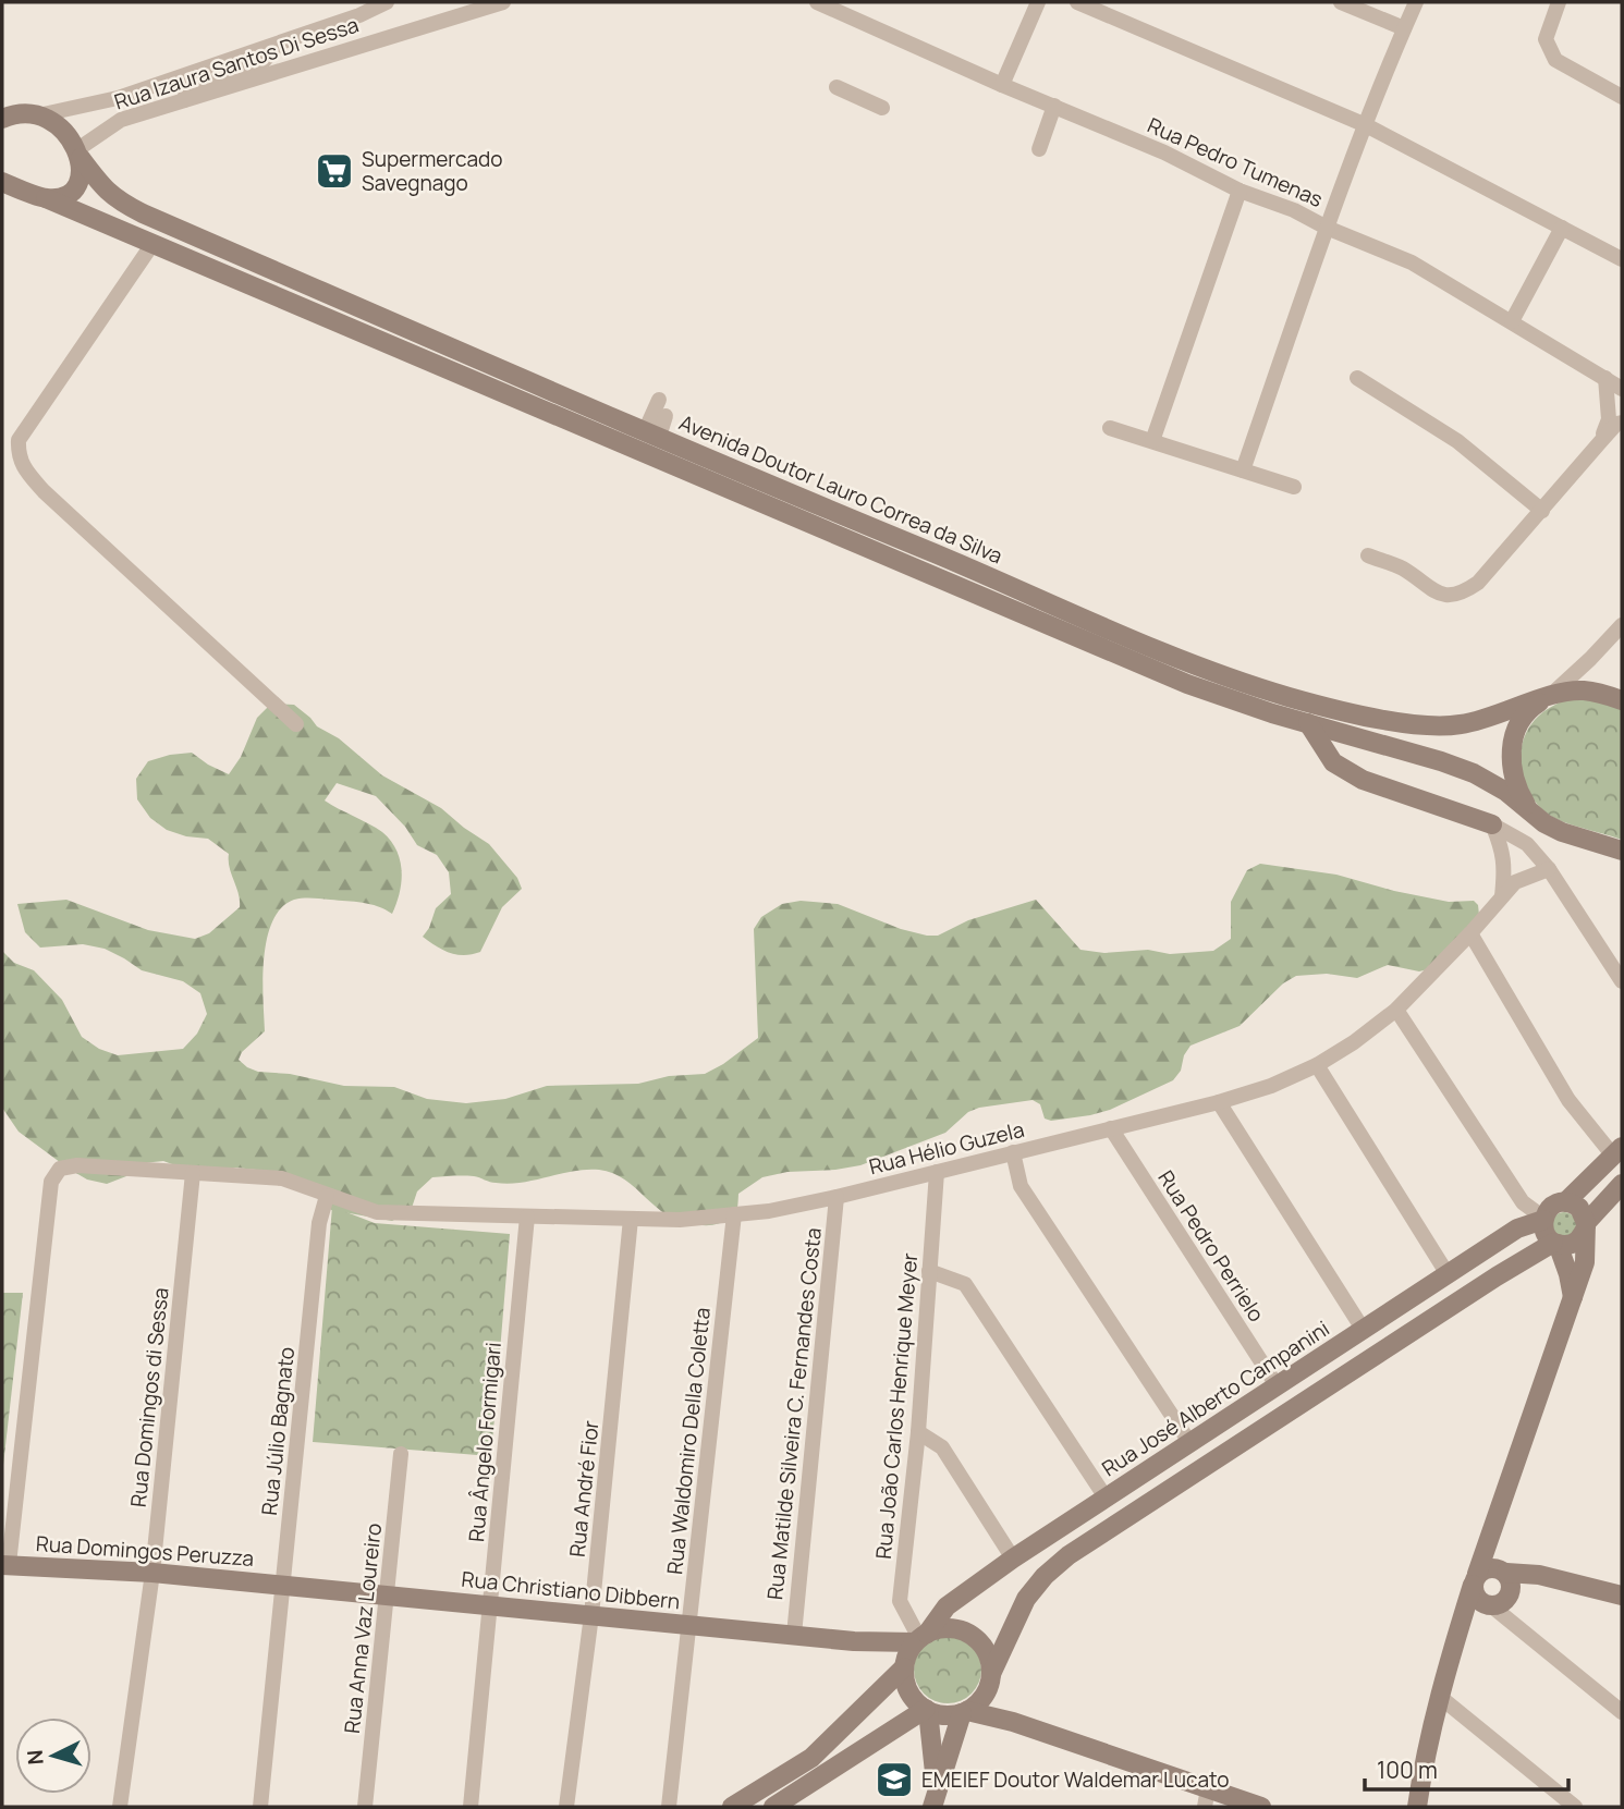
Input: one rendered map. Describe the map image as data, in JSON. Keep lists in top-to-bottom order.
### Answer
{
  "streets": {
    "street": [
      "Rua Izaura Santos Di Sessa",
      "Rua Pedro Tumenas",
      "Avenida Doutor Lauro Correa da Silva",
      "Rua Hélio Guzela",
      "Rua Pedro Perrielo",
      "Rua Domingos di Sessa",
      "Rua José Alberto Campanini",
      "Rua João Carlos Henrique Meyer",
      "Rua Matilde Silveira C. Fernandes Costa",
      "Rua Júlio Bagnato",
      "Rua Waldomiro Della Coletta",
      "Rua Ângelo Formigari",
      "Rua André Fior",
      "Rua Domingos Peruzza",
      "Rua Christiano Dibbern",
      "Rua Anna Vaz Loureiro"
    ]
  },
  "crossings": [
    ["Rua Izaura Santos Di Sessa", "Avenida Doutor Lauro Correa da Silva"],
    ["Rua Hélio Guzela", "Rua Pedro Perrielo"],
    ["Rua Hélio Guzela", "Rua Domingos di Sessa"],
    ["Rua Hélio Guzela", "Rua João Carlos Henrique Meyer"],
    ["Rua Hélio Guzela", "Rua Matilde Silveira C. Fernandes Costa"],
    ["Rua Hélio Guzela", "Rua Júlio Bagnato"],
    ["Rua Hélio Guzela", "Rua Waldomiro Della Coletta"],
    ["Rua Hélio Guzela", "Rua Ângelo Formigari"],
    ["Rua Hélio Guzela", "Rua André Fior"],
    ["Rua Hélio Guzela", "Rua Domingos Peruzza"],
    ["Rua Pedro Perrielo", "Rua José Alberto Campanini"],
    ["Rua Domingos di Sessa", "Rua Domingos Peruzza"],
    ["Rua José Alberto Campanini", "Rua João Carlos Henrique Meyer"],
    ["Rua José Alberto Campanini", "Rua Christiano Dibbern"],
    ["Rua João Carlos Henrique Meyer", "Rua Christiano Dibbern"],
    ["Rua Matilde Silveira C. Fernandes Costa", "Rua Christiano Dibbern"],
    ["Rua Júlio Bagnato", "Rua Domingos Peruzza"],
    ["Rua Júlio Bagnato", "Rua Christiano Dibbern"],
    ["Rua Waldomiro Della Coletta", "Rua Christiano Dibbern"],
    ["Rua Ângelo Formigari", "Rua Christiano Dibbern"],
    ["Rua André Fior", "Rua Christiano Dibbern"],
    ["Rua Domingos Peruzza", "Rua Christiano Dibbern"],
    ["Rua Christiano Dibbern", "Rua Anna Vaz Loureiro"]
  ],
  "places": {
    "supermarket": ["Supermercado Savegnago"],
    "school or university": ["EMEIEF Doutor Waldemar Lucato"]
  },
  "scale_bar": "100 m",
  "north": "left"
}
